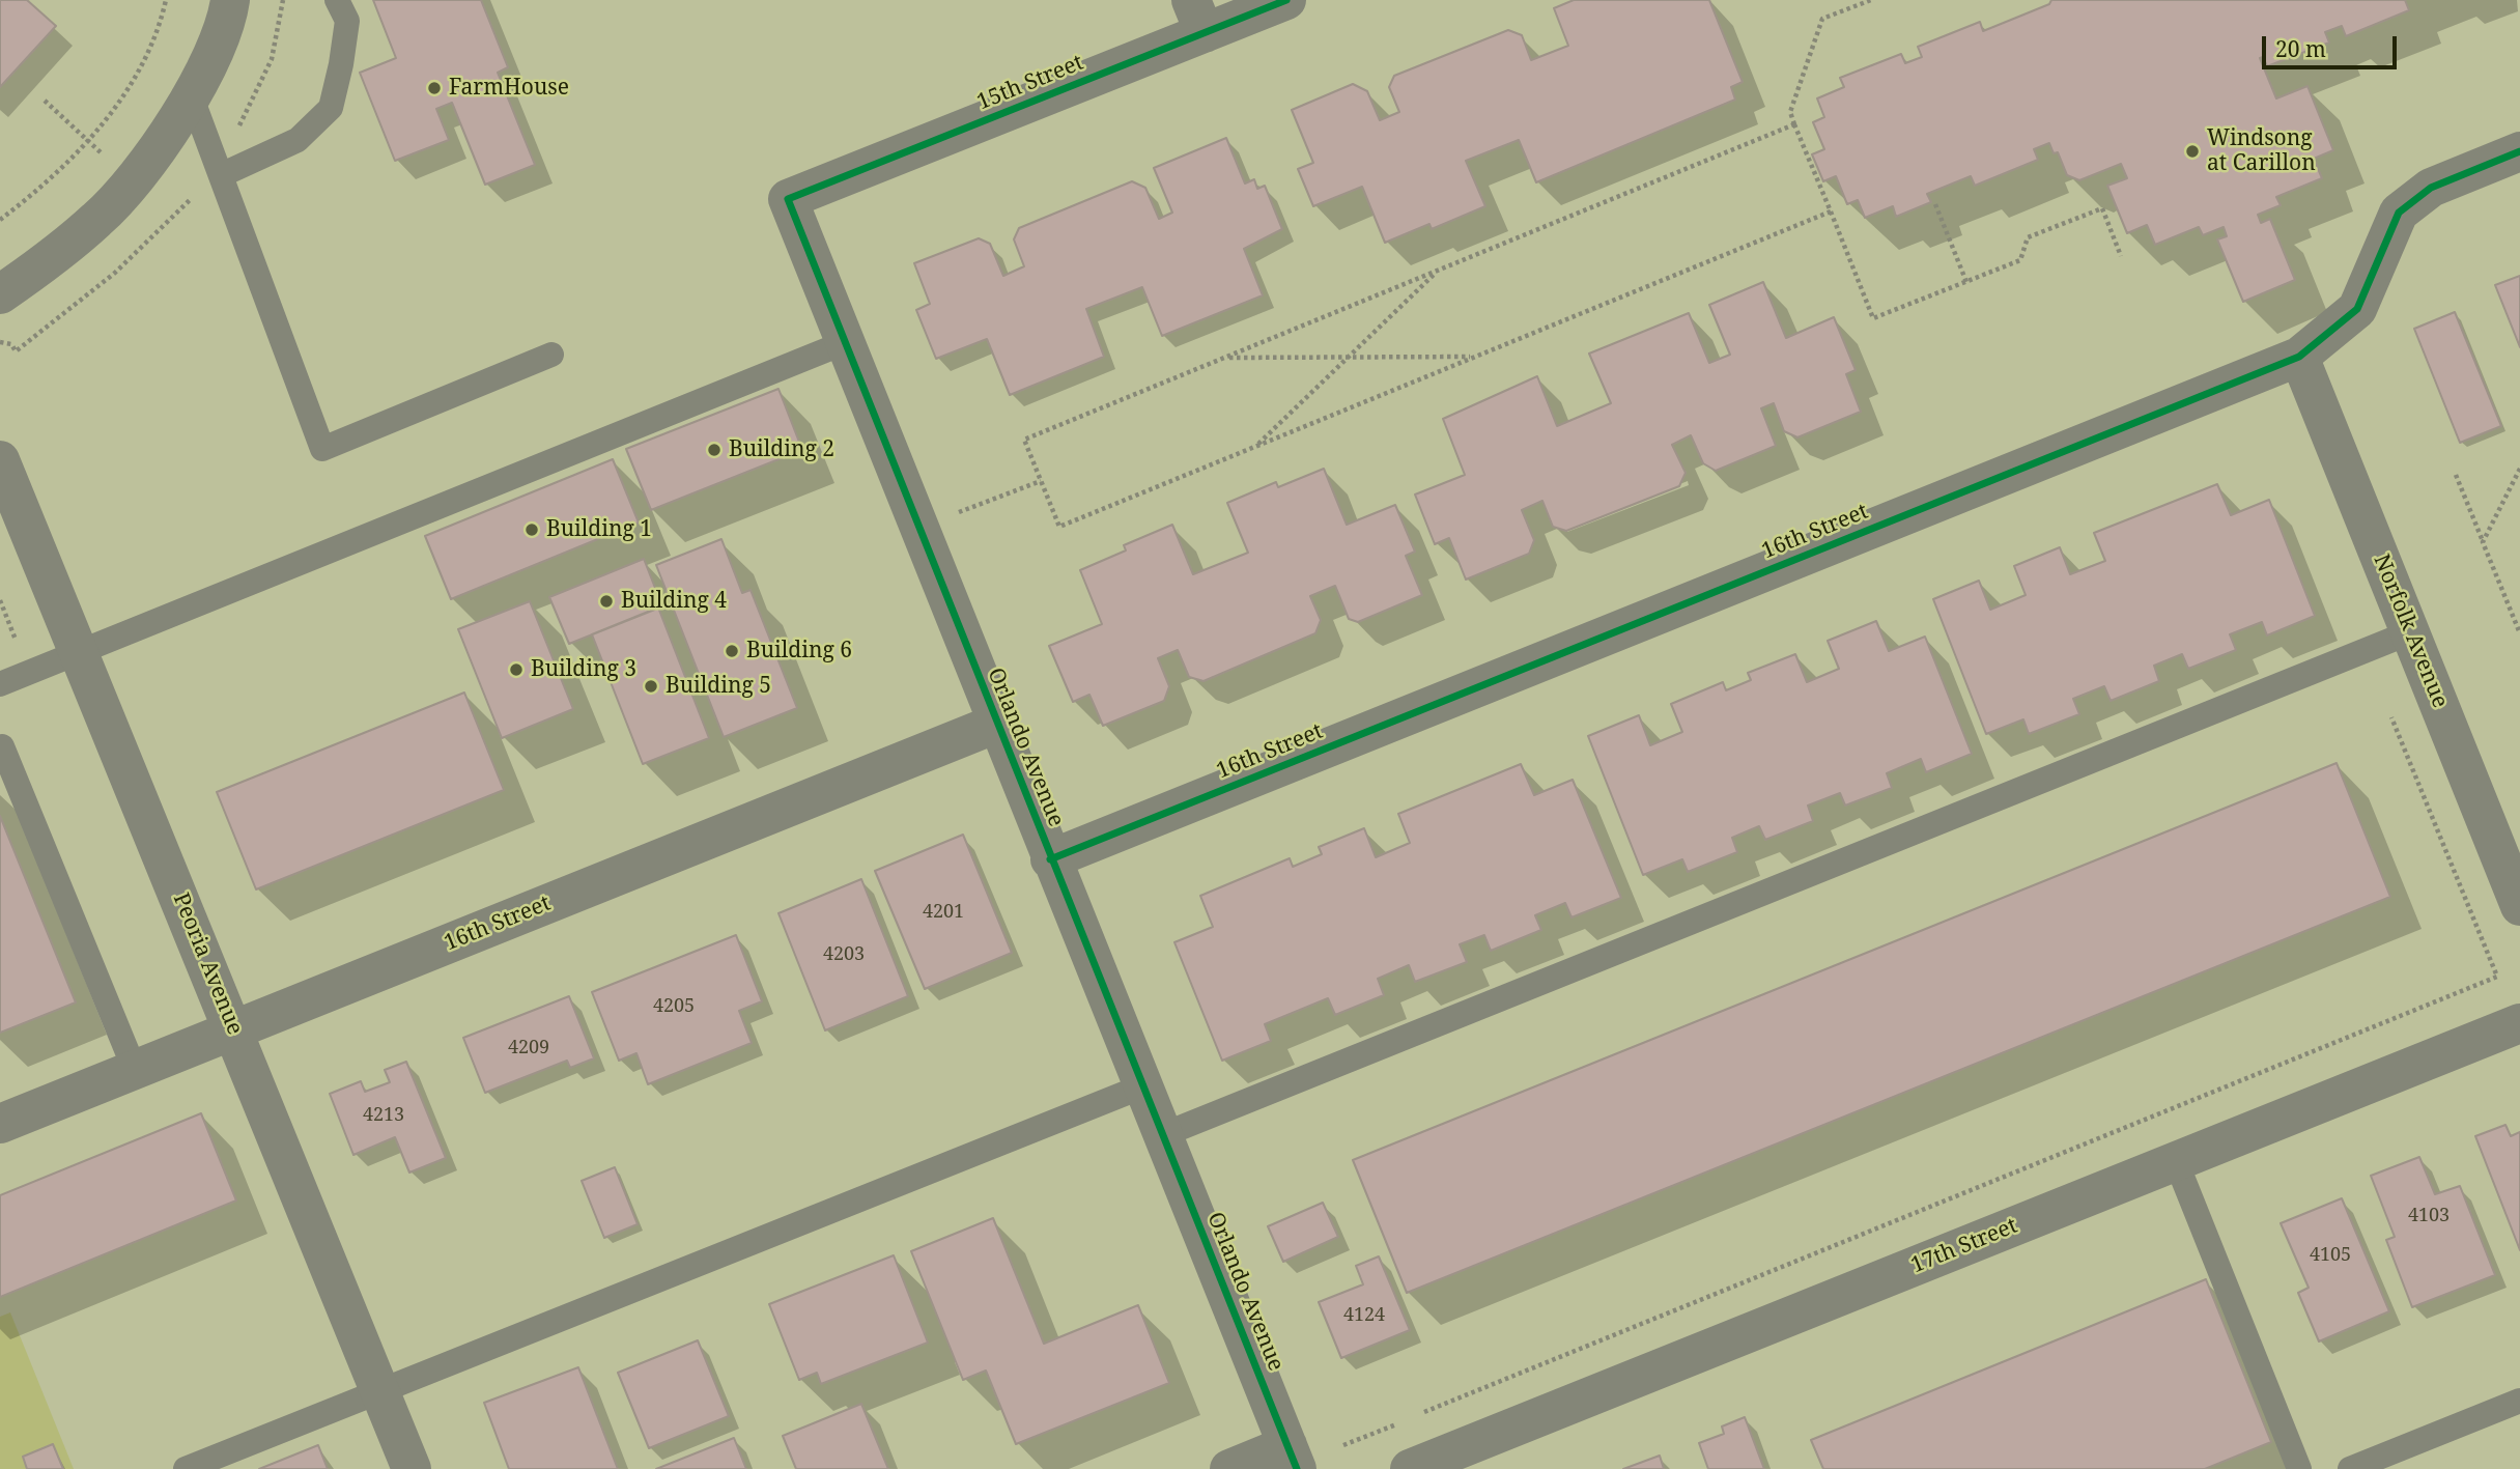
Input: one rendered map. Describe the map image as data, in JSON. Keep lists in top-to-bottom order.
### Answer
{
  "streets": {
    "street": [
      "15th Street",
      "16th Street",
      "Norfolk Avenue",
      "Orlando Avenue",
      "Peoria Avenue",
      "17th Street"
    ]
  },
  "crossings": [
    ["15th Street", "Orlando Avenue"],
    ["16th Street", "Norfolk Avenue"],
    ["16th Street", "Orlando Avenue"],
    ["16th Street", "Peoria Avenue"]
  ],
  "places": [
    "FarmHouse",
    "Windsong at Carillon",
    "Building 2",
    "Building 1",
    "Building 4",
    "Building 6",
    "Building 3",
    "Building 5"
  ],
  "house_numbers": [
    "4201",
    "4203",
    "4205",
    "4209",
    "4213",
    "4103",
    "4105",
    "4124"
  ],
  "scale_bar": "20 m"
}
